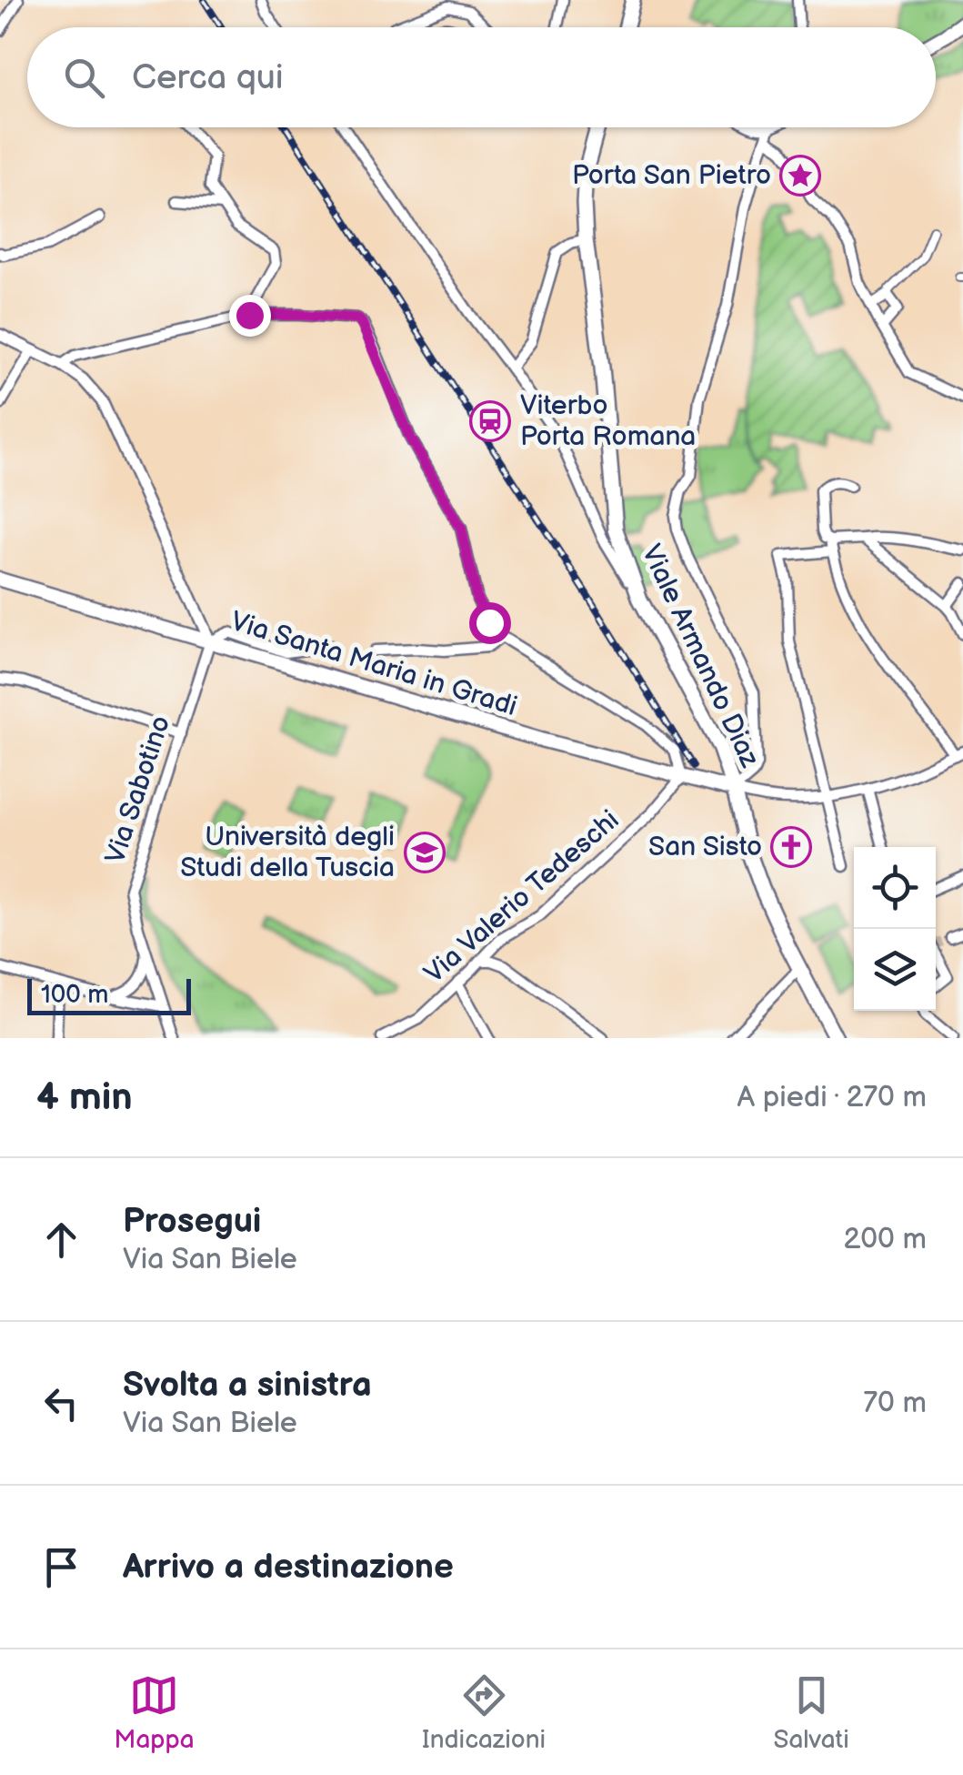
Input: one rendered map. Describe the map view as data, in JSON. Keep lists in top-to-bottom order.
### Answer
{
  "streets": {
    "main road": ["Viale Armando Diaz", "Via Santa Maria in Gradi"],
    "street": ["Via Sabotino", "Via Valerio Tedeschi"]
  },
  "crossings": [
    ["Viale Armando Diaz", "Via Santa Maria in Gradi"],
    ["Via Santa Maria in Gradi", "Via Sabotino"],
    ["Via Santa Maria in Gradi", "Via Valerio Tedeschi"]
  ],
  "places": {
    "place": ["Porta San Pietro"],
    "station": ["Viterbo Porta Romana"],
    "church": ["San Sisto"],
    "school or university": ["Università degli Studi della Tuscia"]
  },
  "scale_bar": "100 m",
  "page": {
    "search": "Cerca qui",
    "scale": "100 m",
    "heading": ["4 min", "A piedi · 270 m"],
    "list": [
      ["Prosegui", "Via San Biele", "200 m"],
      ["Svolta a sinistra", "Via San Biele", "70 m"],
      "Arrivo a destinazione"
    ],
    "nav": ["Mappa", "Indicazioni", "Salvati"]
  }
}
